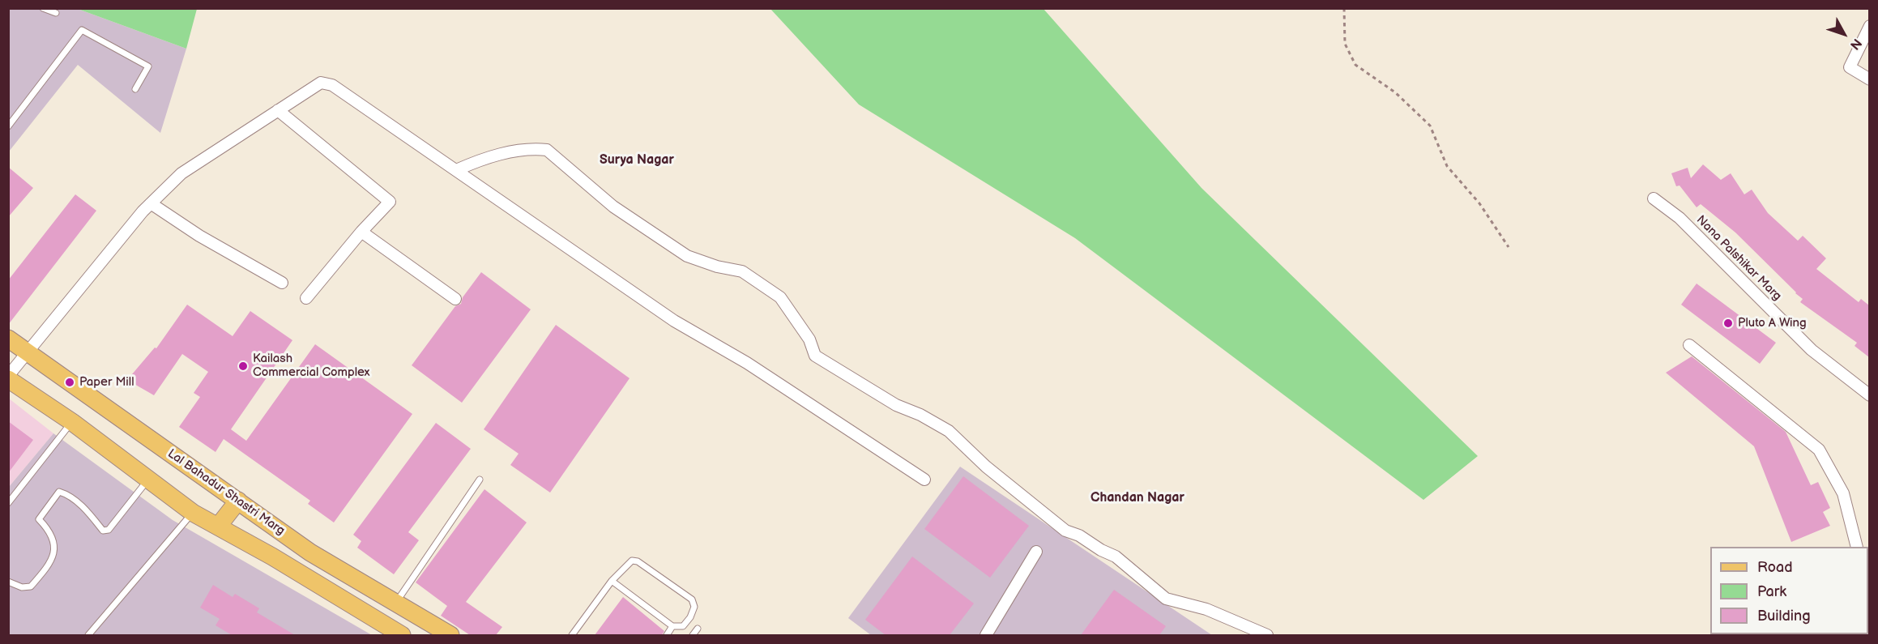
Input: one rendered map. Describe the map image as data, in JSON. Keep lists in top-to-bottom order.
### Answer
{
  "streets": {
    "main road": ["Lal Bahadur Shastri Marg"],
    "street": ["Nana Palshikar Marg"]
  },
  "districts": ["Surya Nagar", "Chandan Nagar"],
  "places": ["Pluto A Wing", "Kailash Commercial Complex", "Paper Mill"],
  "legend": ["Road", "Park", "Building"],
  "north": "bottom right"
}
